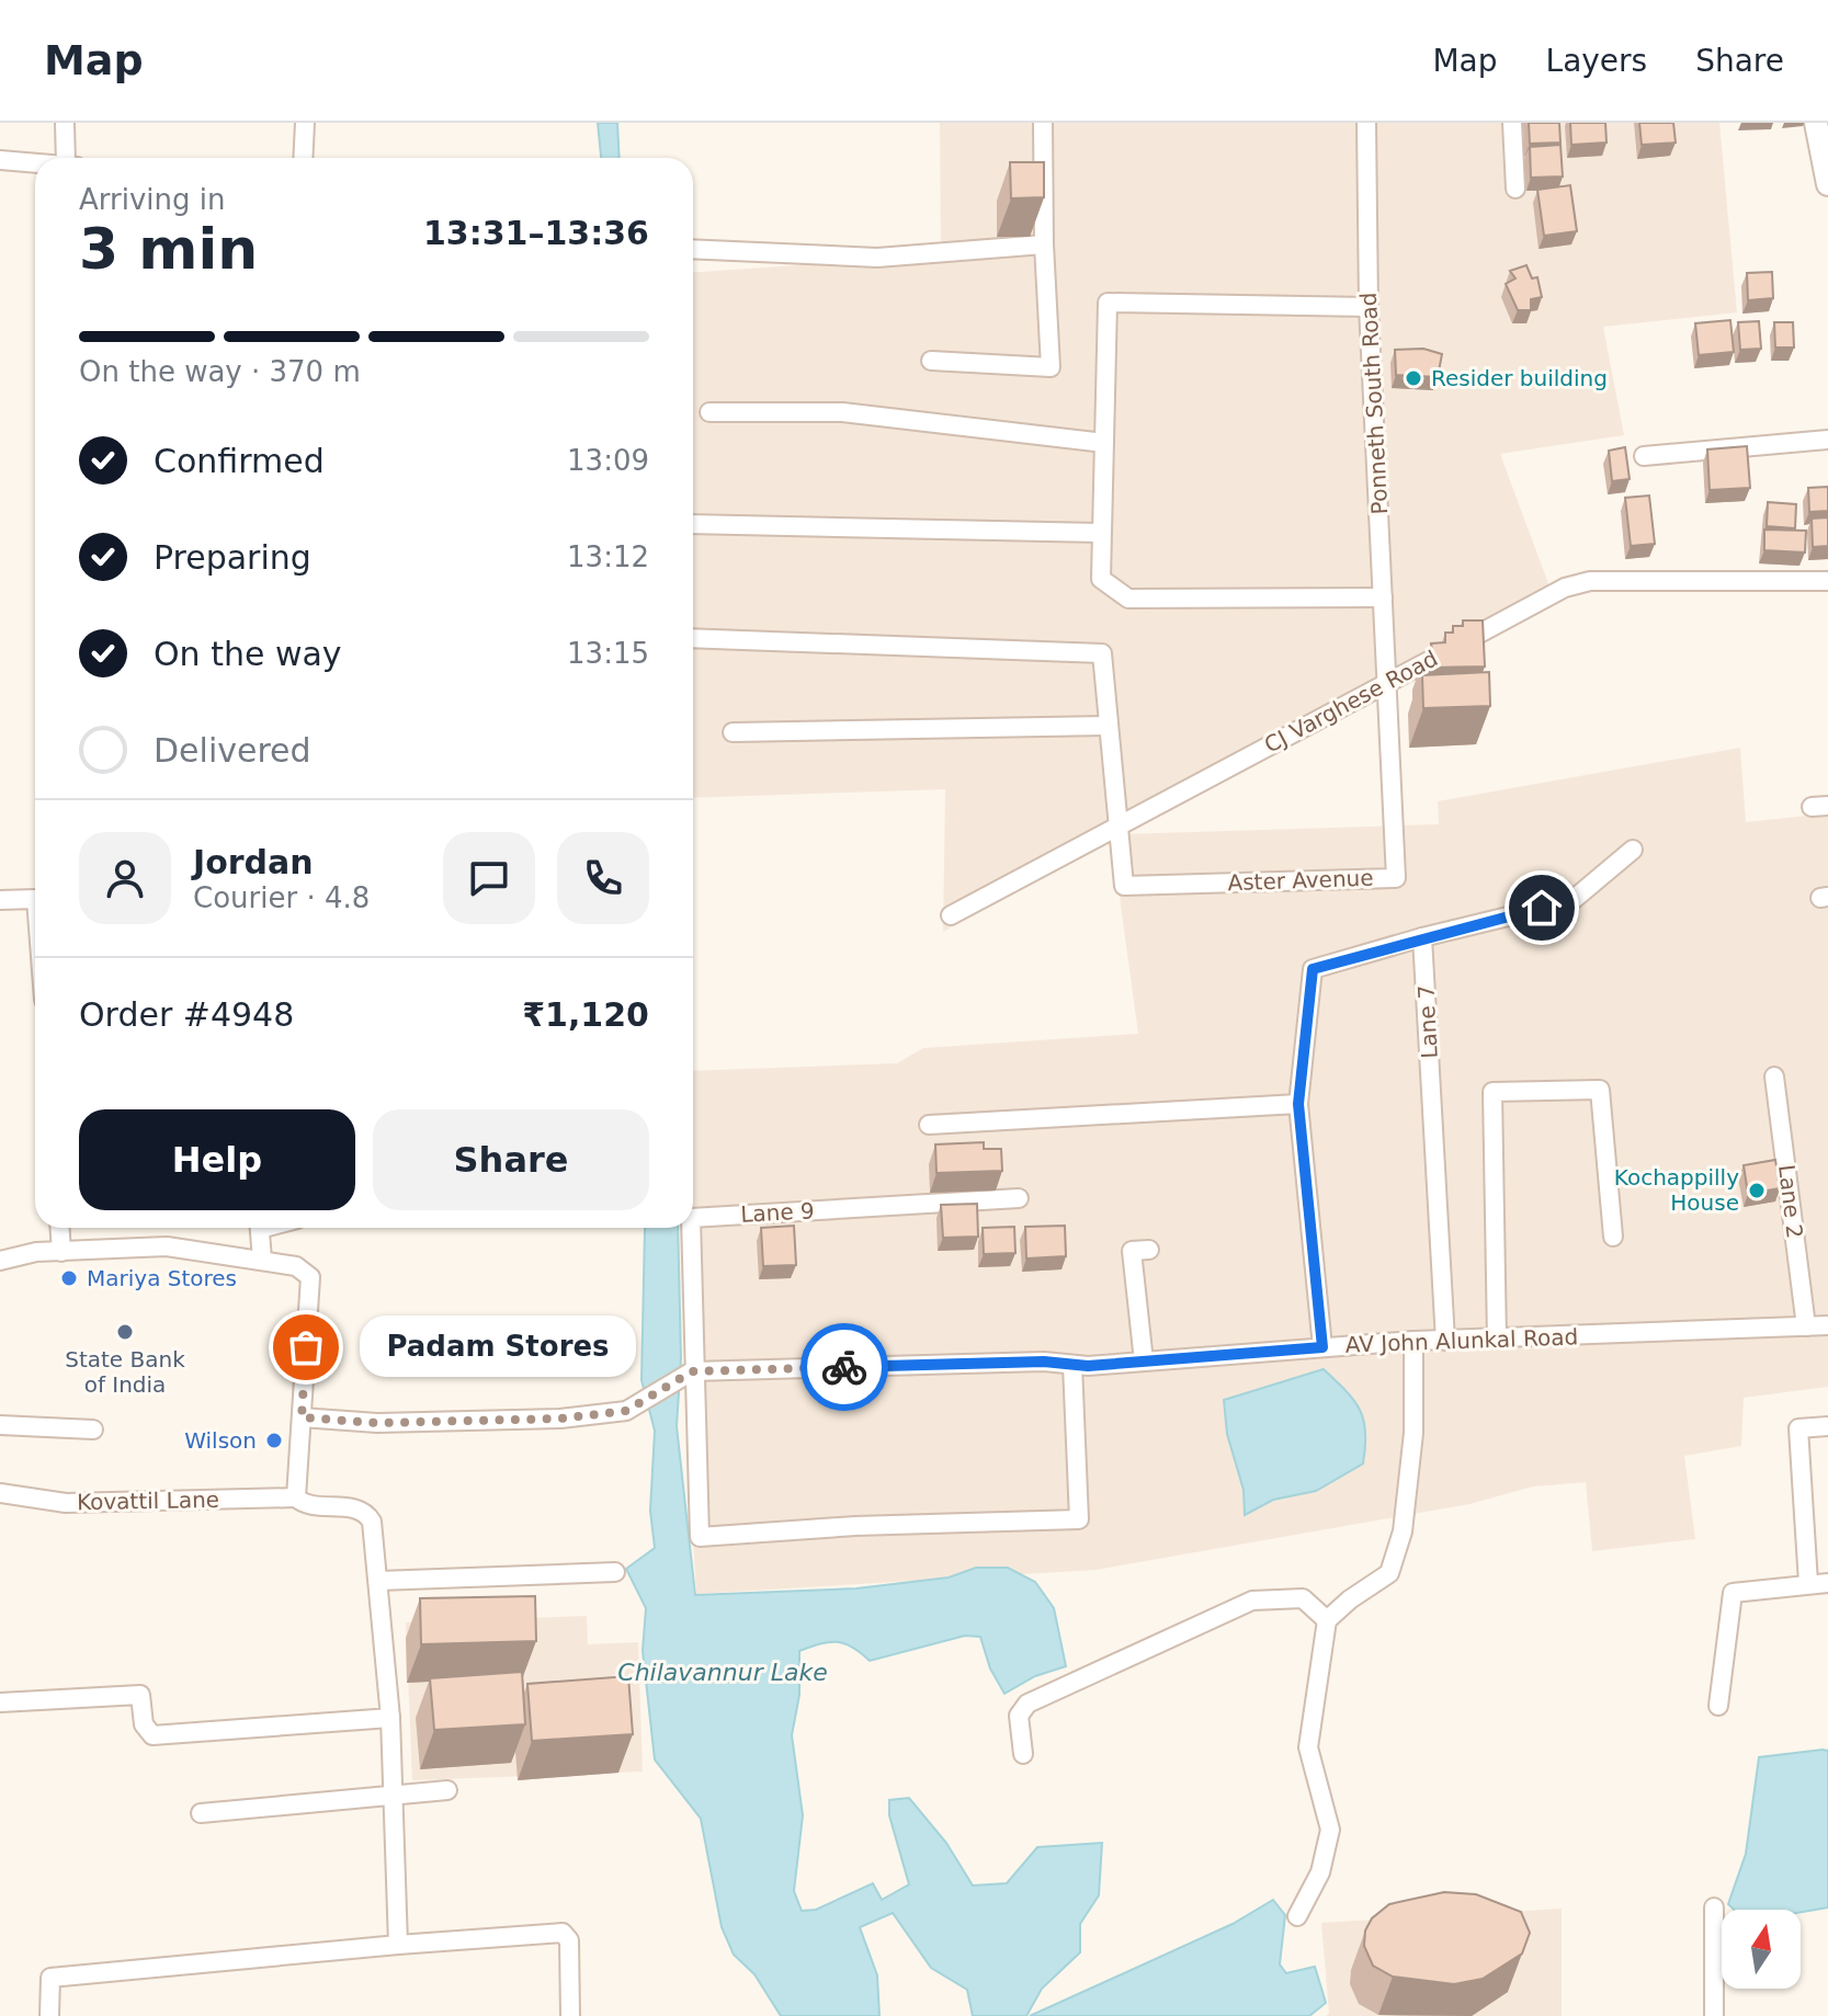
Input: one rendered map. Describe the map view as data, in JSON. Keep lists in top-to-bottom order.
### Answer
{
  "streets": {
    "street": [
      "Ponneth South Road",
      "CJ Varghese Road",
      "Aster Avenue",
      "Lane 7",
      "Lane 2",
      "Lane 9",
      "AV John Alunkal Road",
      "Kovattil Lane"
    ]
  },
  "crossings": [
    ["Ponneth South Road", "CJ Varghese Road"],
    ["Ponneth South Road", "Aster Avenue"],
    ["CJ Varghese Road", "Aster Avenue"],
    ["Lane 7", "AV John Alunkal Road"],
    ["Lane 2", "AV John Alunkal Road"],
    ["Lane 9", "AV John Alunkal Road"]
  ],
  "water": ["Chilavannur Lake"],
  "places": [
    "Resider building",
    "Kochappilly House",
    "Mariya Stores",
    "State Bank of India",
    "Padam Stores",
    "Wilson"
  ],
  "north": "top",
  "page": {
    "header": "Map",
    "nav": ["Map", "Layers", "Share"],
    "heading": ["3 min", "Arriving in", "13:31–13:36"],
    "panel": [
      "Jordan",
      "Courier · 4.8",
      "Order #4948",
      "₹1,120"
    ],
    "bar": "On the way · 370 m",
    "list": [
      ["Confirmed", "13:09"],
      ["Preparing", "13:12"],
      ["On the way", "13:15"],
      "Delivered"
    ],
    "buttons": ["Help", "Share"],
    "bubble": "Padam Stores"
  }
}
